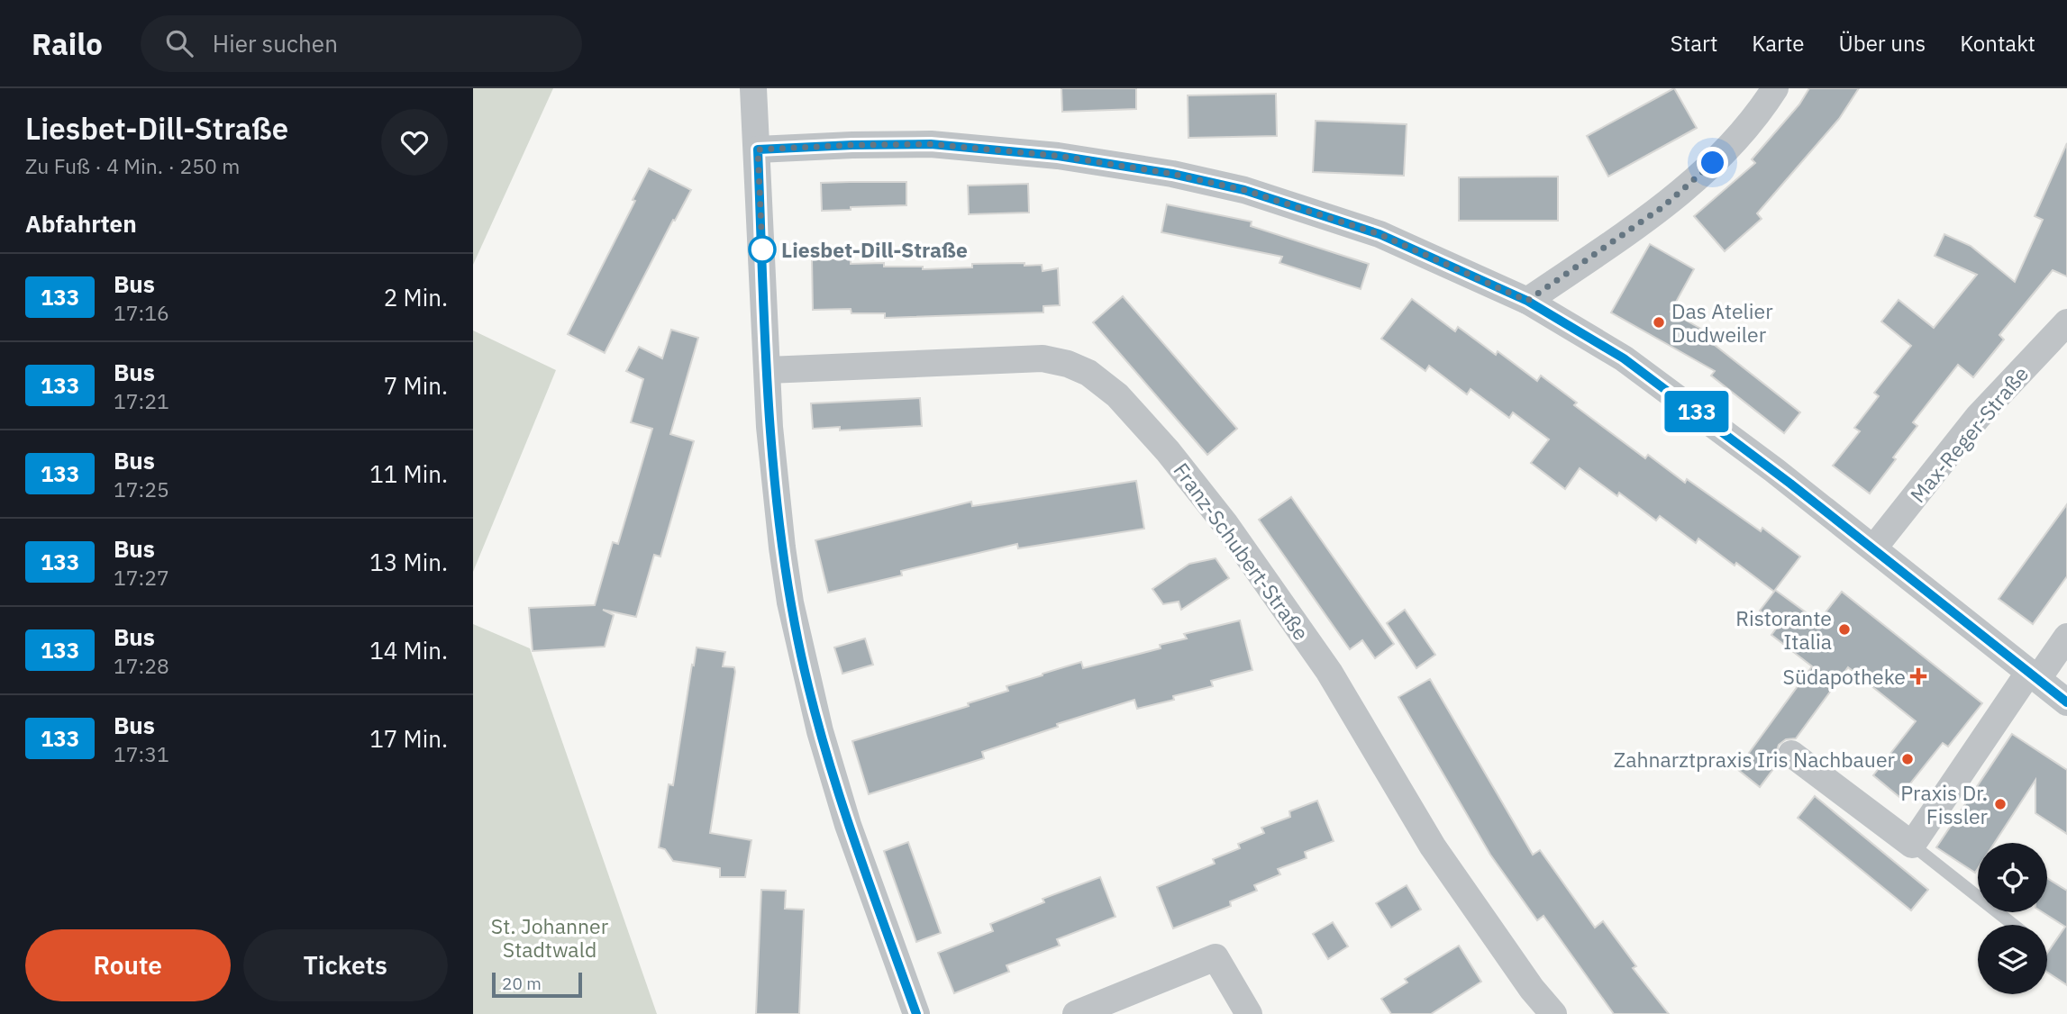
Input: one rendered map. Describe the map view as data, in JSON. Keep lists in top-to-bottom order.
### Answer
{
  "streets": {
    "street": ["Max-Reger-Straße", "Franz-Schubert-Straße"]
  },
  "parks": ["St. Johanner Stadtwald"],
  "places": {
    "other": [
      "Liesbet-Dill-Straße",
      "Das Atelier Dudweiler",
      "Ristorante Italia",
      "Zahnarztpraxis Iris Nachbauer",
      "Praxis Dr. Fissler"
    ],
    "health": ["Südapotheke"]
  },
  "lines": ["bus line 133"],
  "scale_bar": "20 m",
  "page": {
    "header": "Railo",
    "search": "Hier suchen",
    "nav": [
      "Start",
      "Karte",
      "Über uns",
      "Kontakt"
    ],
    "heading": [
      ["Liesbet-Dill-Straße", "Zu Fuß · 4 Min. · 250 m"],
      "Abfahrten"
    ],
    "on_map": "133",
    "list": [
      {
        "mark": "133",
        "name": "Bus",
        "note": "17:16",
        "value": "2 Min."
      },
      {
        "mark": "133",
        "name": "Bus",
        "note": "17:21",
        "value": "7 Min."
      },
      {
        "mark": "133",
        "name": "Bus",
        "note": "17:25",
        "value": "11 Min."
      },
      {
        "mark": "133",
        "name": "Bus",
        "note": "17:27",
        "value": "13 Min."
      },
      {
        "mark": "133",
        "name": "Bus",
        "note": "17:28",
        "value": "14 Min."
      },
      {
        "mark": "133",
        "name": "Bus",
        "note": "17:31",
        "value": "17 Min."
      }
    ],
    "buttons": ["Route", "Tickets"],
    "scale": "20 m"
  }
}
